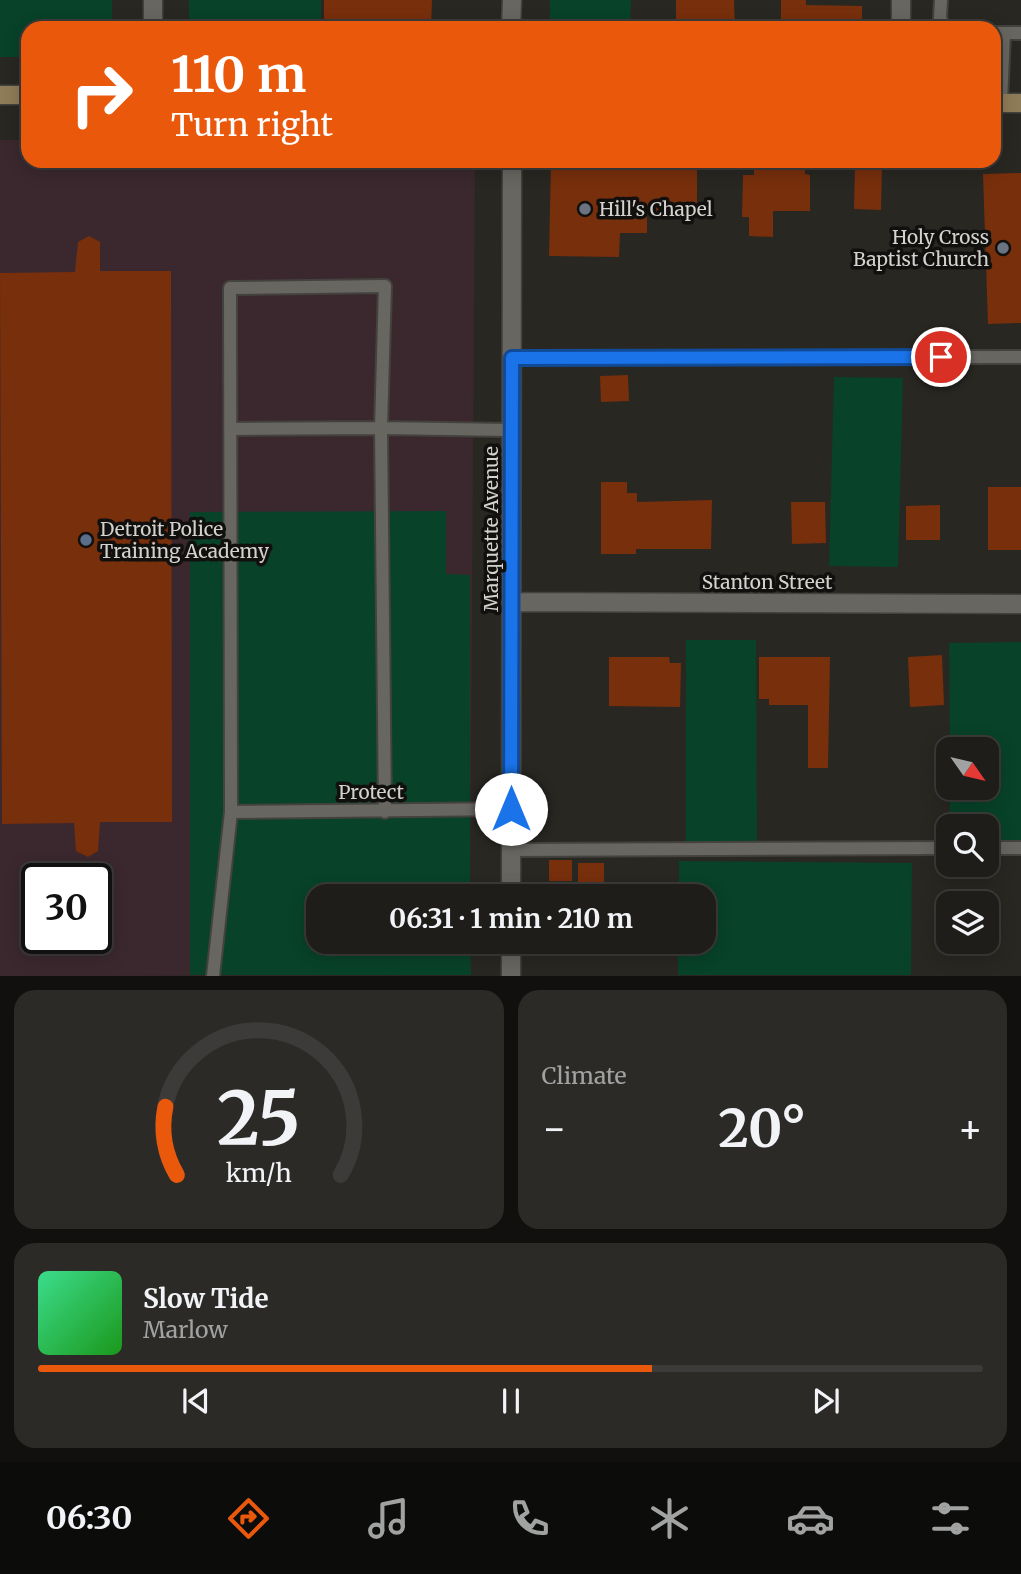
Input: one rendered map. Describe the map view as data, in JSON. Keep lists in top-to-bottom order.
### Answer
{
  "streets": {
    "street": ["Marquette Avenue", "Stanton Street"],
    "lane": ["Protect"]
  },
  "crossings": [
    ["Marquette Avenue", "Stanton Street"],
    ["Marquette Avenue", "Protect"]
  ],
  "places": ["Hill's Chapel", "Holy Cross Baptist Church", "Detroit Police Training Academy"],
  "north": "bottom right",
  "page": {
    "turn": ["110 m", "Turn right"],
    "limit": "30",
    "trip": "06:31 · 1 min · 210 m",
    "tile": "Climate",
    "heat": ["−", "20°", "+"],
    "song": ["Slow Tide", "Marlow"],
    "tabs": "06:30",
    "gauge": ["25", "km/h"]
  }
}
